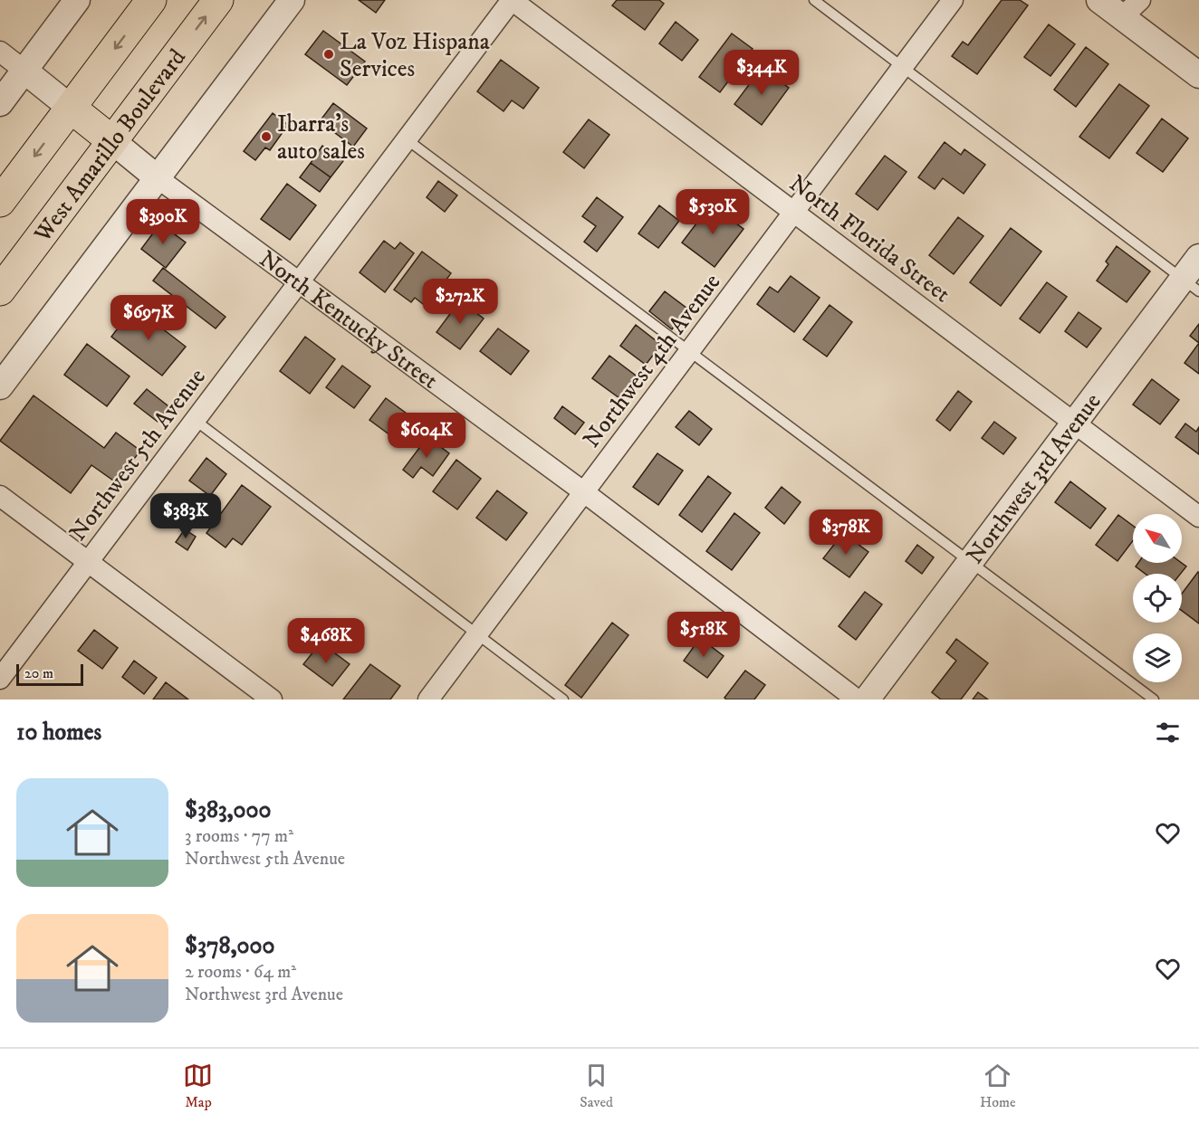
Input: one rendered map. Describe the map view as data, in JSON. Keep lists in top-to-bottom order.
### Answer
{
  "streets": {
    "highway": ["West Amarillo Boulevard", "North Kentucky Street"],
    "street": [
      "North Florida Street",
      "Northwest 4th Avenue",
      "Northwest 5th Avenue",
      "Northwest 3rd Avenue"
    ]
  },
  "crossings": [
    ["West Amarillo Boulevard", "North Kentucky Street"],
    ["North Florida Street", "Northwest 4th Avenue"],
    ["North Florida Street", "Northwest 5th Avenue"],
    ["North Florida Street", "Northwest 3rd Avenue"],
    ["North Kentucky Street", "Northwest 4th Avenue"],
    ["North Kentucky Street", "Northwest 5th Avenue"]
  ],
  "places": ["La Voz Hispana Services", "Ibarra’s auto sales"],
  "scale_bar": "20 m",
  "north": "top left",
  "page": {
    "price": [
      "$344K",
      "$530K",
      "$390K",
      "$272K",
      "$697K",
      "$604K",
      "$383K",
      "$378K",
      "$518K",
      "$468K"
    ],
    "scale": "20 m",
    "heading": "10 homes",
    "list": [
      {
        "name": "$383,000",
        "note": "3 rooms · 77 m² · Northwest 5th Avenue"
      },
      {
        "name": "$378,000",
        "note": "2 rooms · 64 m² · Northwest 3rd Avenue"
      }
    ],
    "tabs": ["Map", "Saved", "Home"]
  }
}
